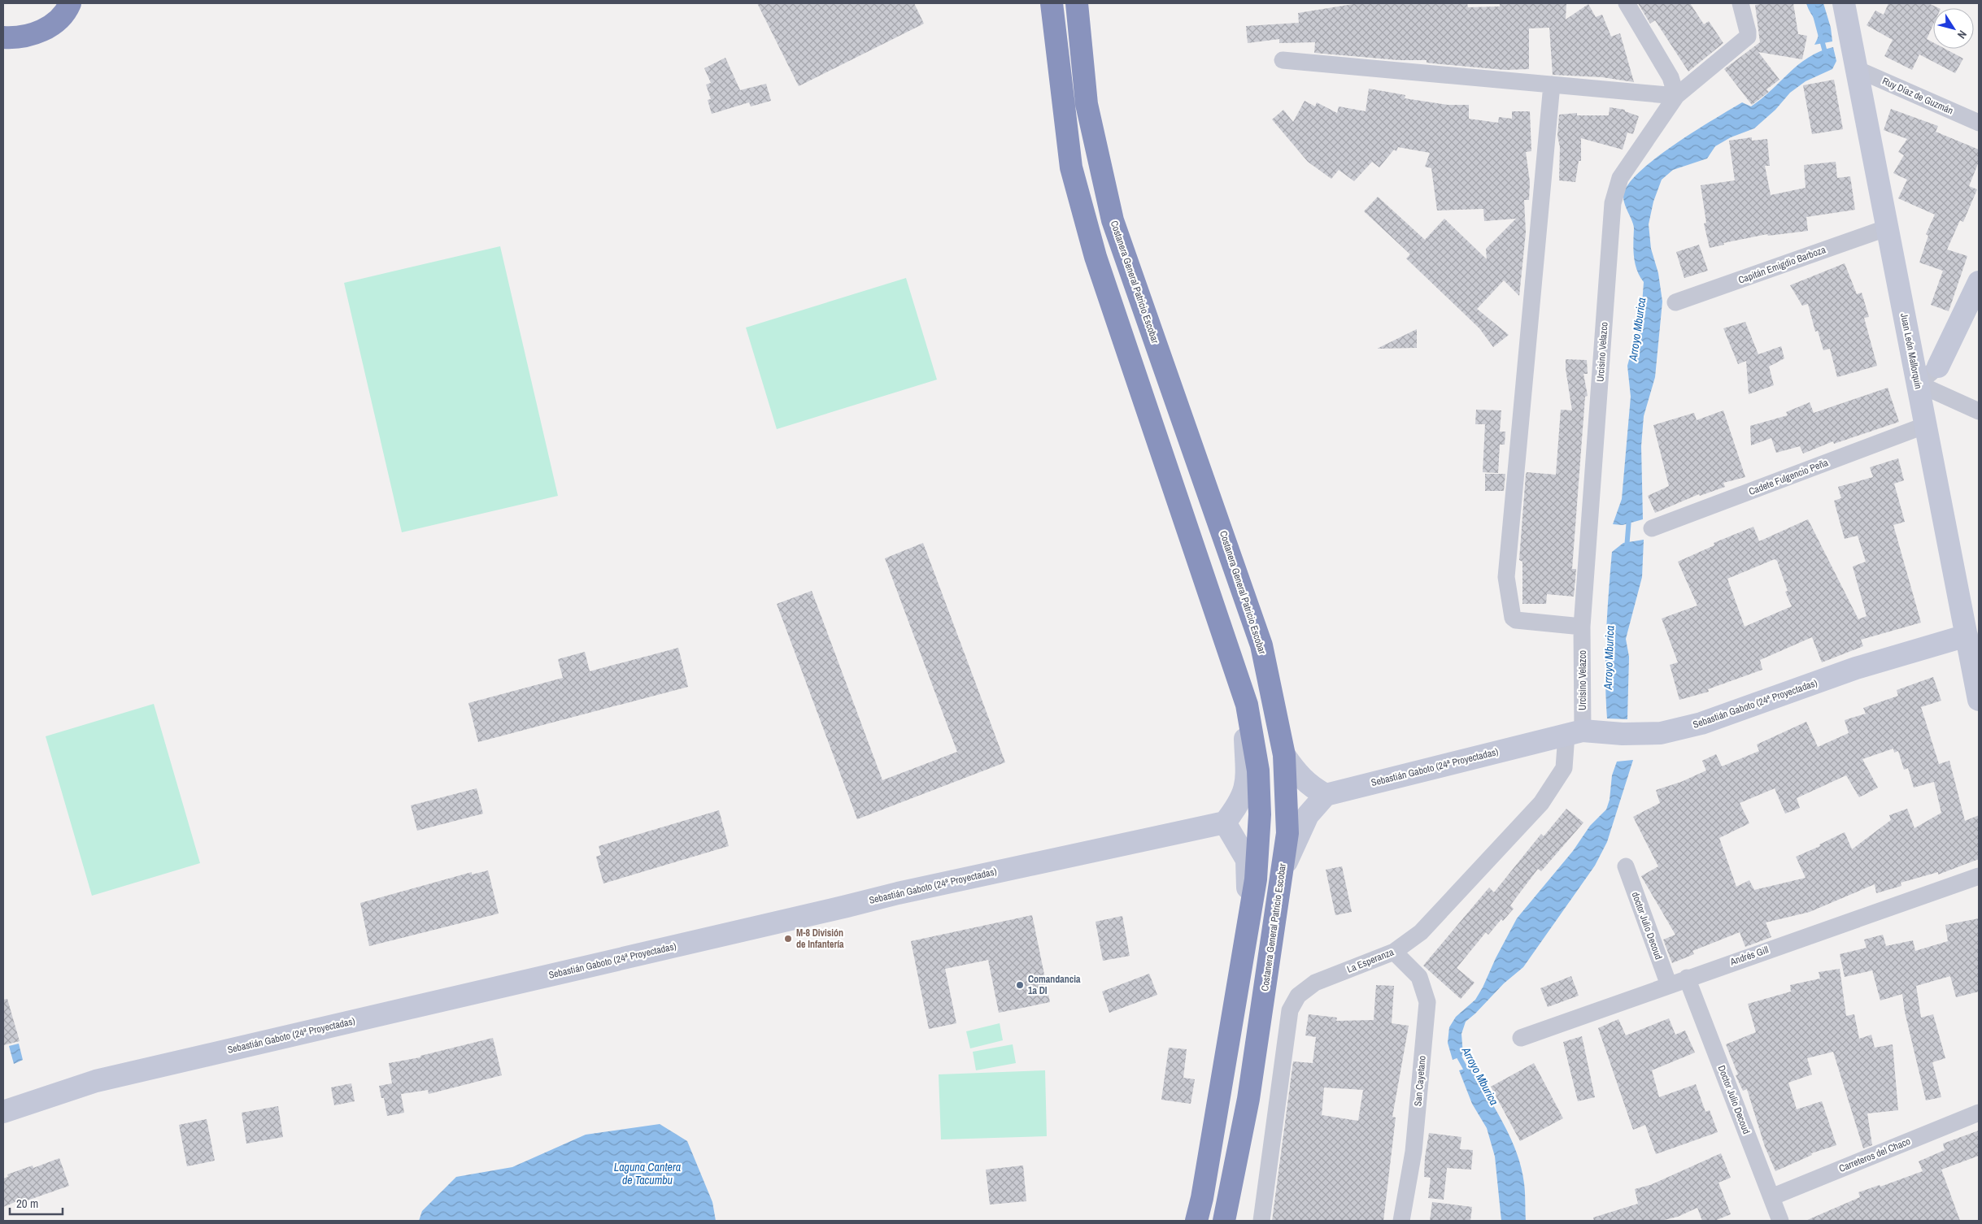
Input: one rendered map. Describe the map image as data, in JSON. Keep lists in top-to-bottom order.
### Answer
{
  "streets": {
    "highway": ["Costanera General Patricio Escobar"],
    "street": [
      "Ruy Díaz de Guzmán",
      "Capitán Emigdio Barboza",
      "Juan León Mallorquín",
      "Urcisino Velazco",
      "Cadete Fulgencio Peña",
      "Sebastián Gaboto (24ª Proyectadas)",
      "doctor Julio Decoud",
      "Andrés Gill",
      "La Esperanza",
      "San Cayetano",
      "Doctor Julio Decoud",
      "Carreteros del Chaco"
    ]
  },
  "crossings": [
    ["Ruy Díaz de Guzmán", "Juan León Mallorquín"],
    ["Capitán Emigdio Barboza", "Juan León Mallorquín"],
    ["Juan León Mallorquín", "Cadete Fulgencio Peña"],
    ["Juan León Mallorquín", "Sebastián Gaboto (24ª Proyectadas)"],
    ["Urcisino Velazco", "Sebastián Gaboto (24ª Proyectadas)"],
    ["Urcisino Velazco", "La Esperanza"],
    ["Sebastián Gaboto (24ª Proyectadas)", "La Esperanza"],
    ["doctor Julio Decoud", "Andrés Gill"],
    ["Andrés Gill", "Doctor Julio Decoud"],
    ["La Esperanza", "San Cayetano"],
    ["Doctor Julio Decoud", "Carreteros del Chaco"]
  ],
  "water": ["Arroyo Mburica", "Laguna Cantera de Tacumbu"],
  "places": ["M-8 División de Infantería", "Comandancia 1a DI"],
  "scale_bar": "20 m",
  "north": "bottom right"
}
